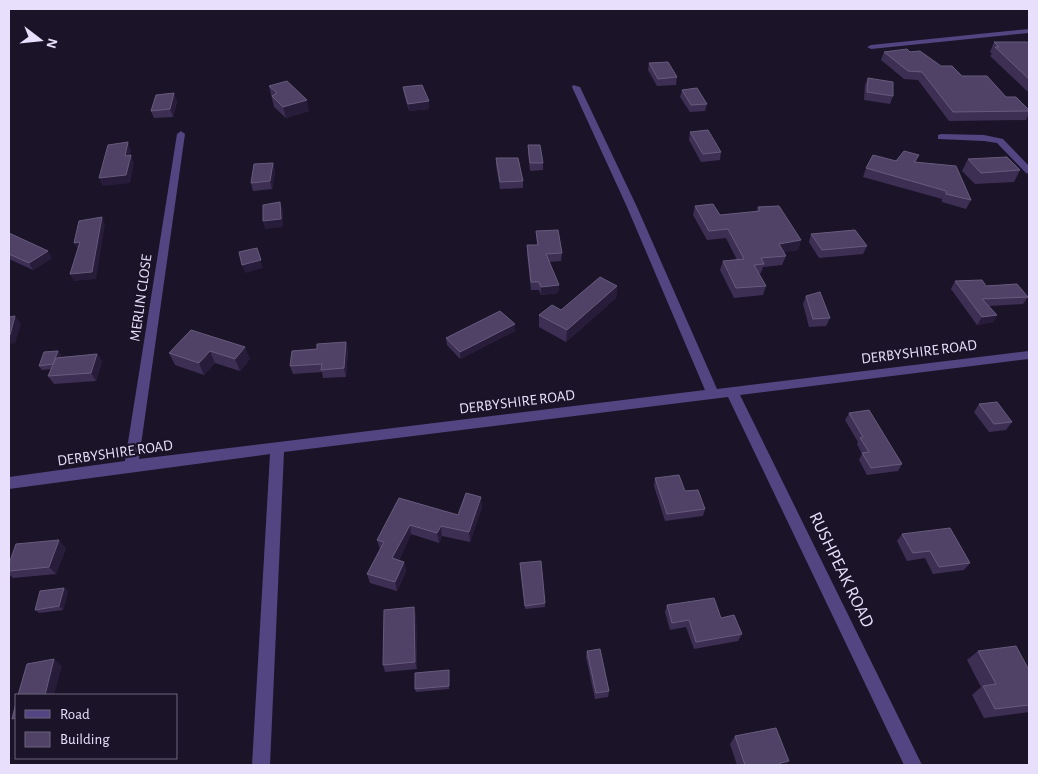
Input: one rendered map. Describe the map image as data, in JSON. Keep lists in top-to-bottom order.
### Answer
{
  "streets": {
    "street": ["MERLIN CLOSE", "DERBYSHIRE ROAD", "RUSHPEAK ROAD"]
  },
  "crossings": [
    ["MERLIN CLOSE", "DERBYSHIRE ROAD"],
    ["DERBYSHIRE ROAD", "RUSHPEAK ROAD"]
  ],
  "legend": ["Road", "Building"],
  "north": "right"
}
